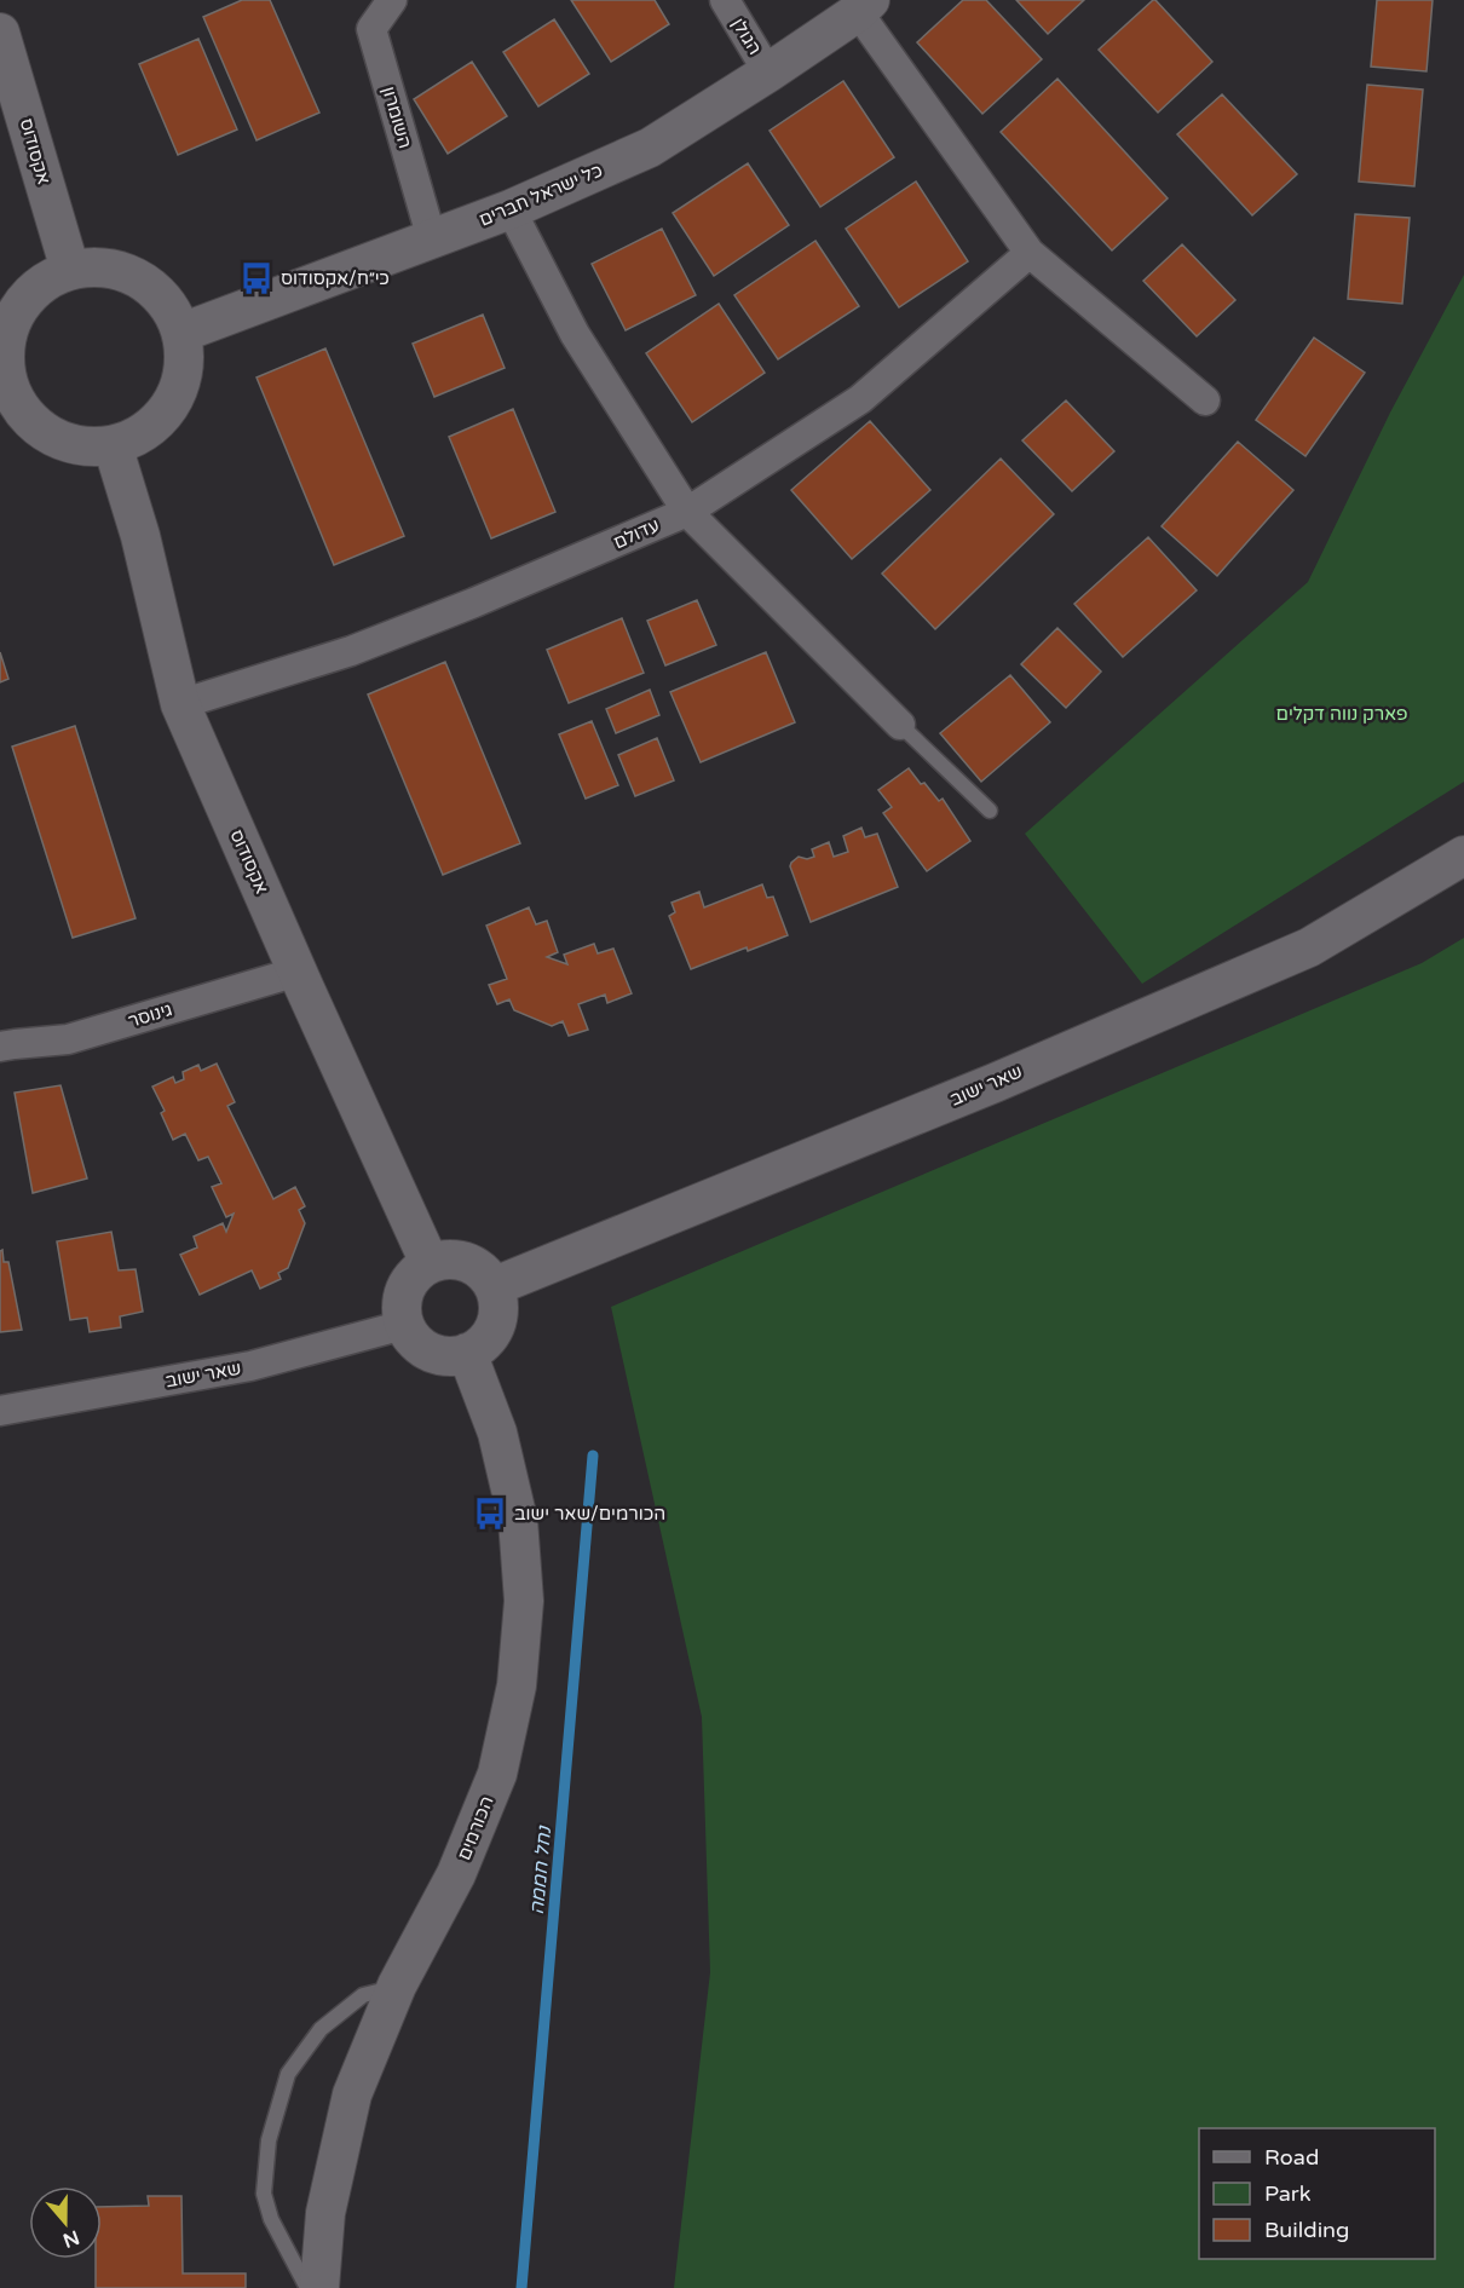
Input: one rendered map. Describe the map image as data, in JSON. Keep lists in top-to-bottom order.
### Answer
{
  "streets": {
    "street": [
      "הגולן",
      "השומרון",
      "אקסודוס",
      "כל ישראל חברים",
      "עדולם",
      "גינוסר",
      "שאר ישוב",
      "הכורמים"
    ]
  },
  "crossings": [
    ["הגולן", "כל ישראל חברים"],
    ["השומרון", "כל ישראל חברים"],
    ["אקסודוס", "כל ישראל חברים"],
    ["אקסודוס", "עדולם"],
    ["אקסודוס", "גינוסר"],
    ["אקסודוס", "שאר ישוב"],
    ["אקסודוס", "הכורמים"],
    ["שאר ישוב", "הכורמים"]
  ],
  "water": ["נחל חממה"],
  "parks": ["פארק נווה דקלים"],
  "places": {
    "bus stop": ["כי״ח/אקסודוס", "הכורמים/שאר ישוב"]
  },
  "legend": ["Road", "Park", "Building"],
  "north": "bottom"
}
